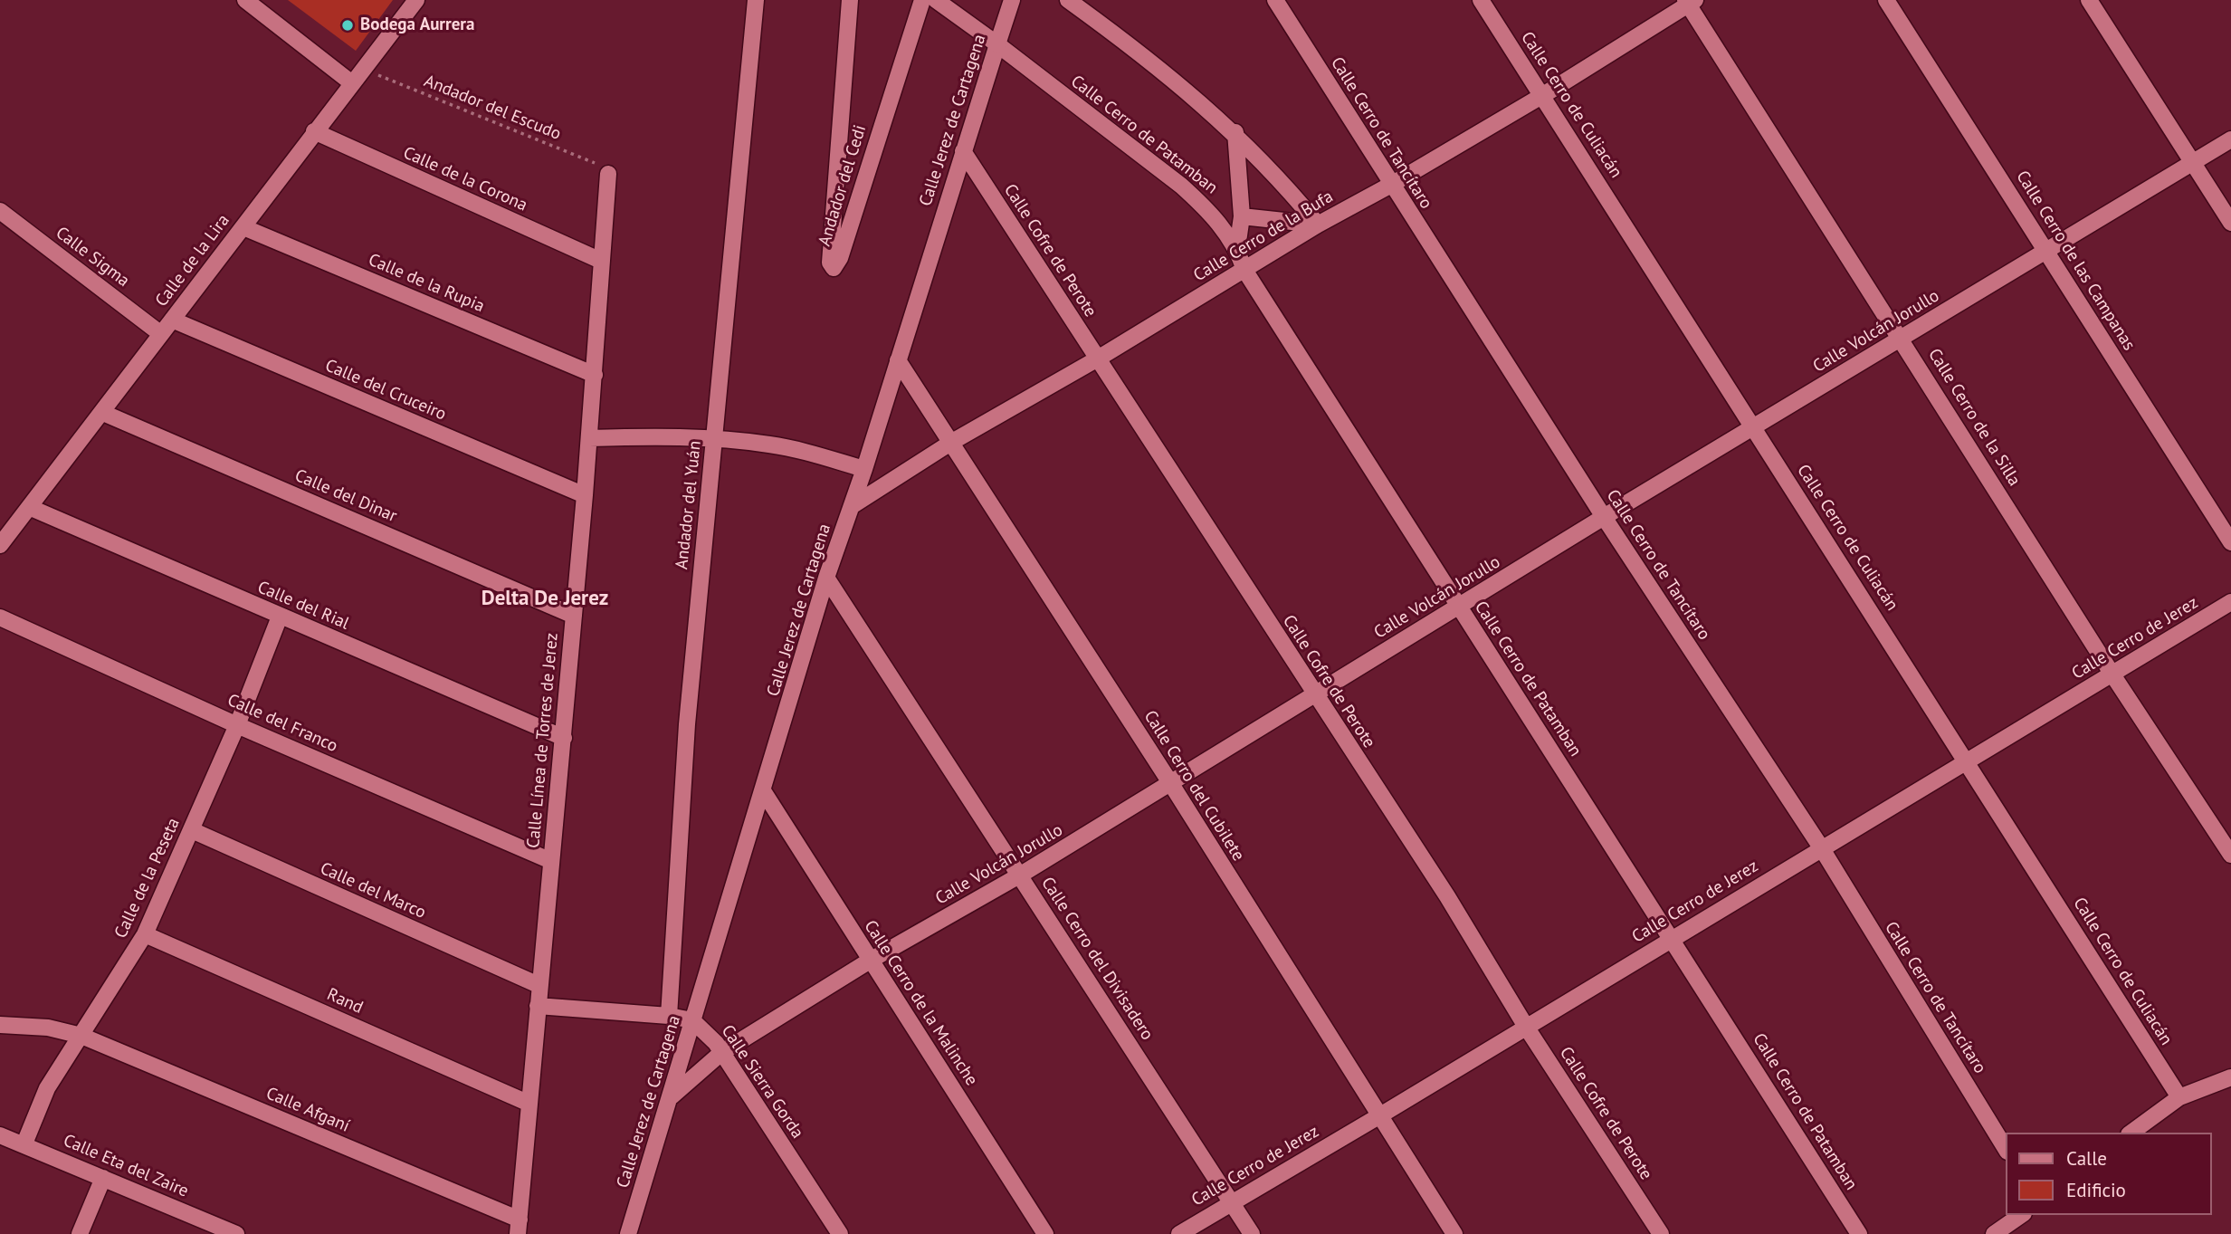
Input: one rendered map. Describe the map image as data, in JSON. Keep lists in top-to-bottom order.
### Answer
{
  "streets": {
    "street": [
      "Calle Cerro de Culiacán",
      "Calle Jerez de Cartagena",
      "Calle Cerro de Tancítaro",
      "Calle Cerro de Patamban",
      "Calle de la Corona",
      "Andador del Cedi",
      "Calle Cerro de la Bufa",
      "Calle Cofre de Perote",
      "Calle Sigma",
      "Calle de la Lira",
      "Calle Cerro de las Campanas",
      "Calle de la Rupia",
      "Calle Volcán Jorullo",
      "Calle del Cruceiro",
      "Calle Cerro de la Silla",
      "Calle del Dinar",
      "Andador del Yuán",
      "Calle del Rial",
      "Calle Cerro de Jerez",
      "Calle del Franco",
      "Calle Línea de Torres de Jerez",
      "Calle Cerro del Cubilete",
      "Calle de la Peseta",
      "Calle del Marco",
      "Calle Cerro del Divisadero",
      "Rand",
      "Calle Cerro de la Malinche",
      "Calle Sierra Gorda",
      "Calle Afganí",
      "Calle Eta del Zaire"
    ],
    "path": ["Andador del Escudo"]
  },
  "crossings": [
    ["Calle Cerro de Culiacán", "Calle Cerro de la Bufa"],
    ["Calle Cerro de Culiacán", "Calle Volcán Jorullo"],
    ["Calle Cerro de Culiacán", "Calle Cerro de Jerez"],
    ["Andador del Escudo", "Calle de la Lira"],
    ["Andador del Escudo", "Calle Línea de Torres de Jerez"],
    ["Calle Jerez de Cartagena", "Calle Cerro de Patamban"],
    ["Calle Jerez de Cartagena", "Calle Cerro de la Bufa"],
    ["Calle Jerez de Cartagena", "Calle Cofre de Perote"],
    ["Calle Jerez de Cartagena", "Calle Volcán Jorullo"],
    ["Calle Jerez de Cartagena", "Calle Cerro del Cubilete"],
    ["Calle Jerez de Cartagena", "Calle Cerro del Divisadero"],
    ["Calle Jerez de Cartagena", "Calle Cerro de la Malinche"],
    ["Calle Jerez de Cartagena", "Calle Sierra Gorda"],
    ["Calle Cerro de Tancítaro", "Calle Cerro de la Bufa"],
    ["Calle Cerro de Tancítaro", "Calle Volcán Jorullo"],
    ["Calle Cerro de Tancítaro", "Calle Cerro de Jerez"],
    ["Calle Cerro de Patamban", "Calle Cerro de la Bufa"],
    ["Calle Cerro de Patamban", "Calle Volcán Jorullo"],
    ["Calle Cerro de Patamban", "Calle Cerro de Jerez"],
    ["Calle de la Corona", "Calle de la Lira"],
    ["Calle de la Corona", "Calle Línea de Torres de Jerez"],
    ["Calle Cerro de la Bufa", "Calle Cofre de Perote"],
    ["Calle Cerro de la Bufa", "Calle Cerro de la Silla"],
    ["Calle Cerro de la Bufa", "Calle Cerro del Cubilete"],
    ["Calle Cofre de Perote", "Calle Volcán Jorullo"],
    ["Calle Cofre de Perote", "Calle Cerro de Jerez"],
    ["Calle Sigma", "Calle de la Lira"],
    ["Calle de la Lira", "Calle de la Rupia"],
    ["Calle de la Lira", "Calle del Cruceiro"],
    ["Calle de la Lira", "Calle del Dinar"],
    ["Calle de la Lira", "Calle del Rial"],
    ["Calle Cerro de las Campanas", "Calle Volcán Jorullo"],
    ["Calle de la Rupia", "Calle Línea de Torres de Jerez"],
    ["Calle Volcán Jorullo", "Calle Cerro de la Silla"],
    ["Calle Volcán Jorullo", "Calle Cerro del Cubilete"],
    ["Calle Volcán Jorullo", "Calle Cerro del Divisadero"],
    ["Calle Volcán Jorullo", "Calle Cerro de la Malinche"],
    ["Calle Volcán Jorullo", "Calle Sierra Gorda"],
    ["Calle del Cruceiro", "Calle Línea de Torres de Jerez"],
    ["Calle Cerro de la Silla", "Calle Cerro de Jerez"],
    ["Calle del Dinar", "Calle Línea de Torres de Jerez"],
    ["Calle del Rial", "Calle Línea de Torres de Jerez"],
    ["Calle del Rial", "Calle de la Peseta"],
    ["Calle Cerro de Jerez", "Calle Cerro del Cubilete"],
    ["Calle Cerro de Jerez", "Calle Cerro del Divisadero"],
    ["Calle del Franco", "Calle Línea de Torres de Jerez"],
    ["Calle del Franco", "Calle de la Peseta"],
    ["Calle Línea de Torres de Jerez", "Calle del Marco"],
    ["Calle Línea de Torres de Jerez", "Rand"],
    ["Calle Línea de Torres de Jerez", "Calle Afganí"],
    ["Calle de la Peseta", "Calle del Marco"],
    ["Calle de la Peseta", "Rand"],
    ["Calle de la Peseta", "Calle Afganí"],
    ["Calle de la Peseta", "Calle Eta del Zaire"]
  ],
  "districts": ["Delta De Jerez"],
  "places": ["Bodega Aurrera"],
  "legend": ["Calle", "Edificio"]
}
